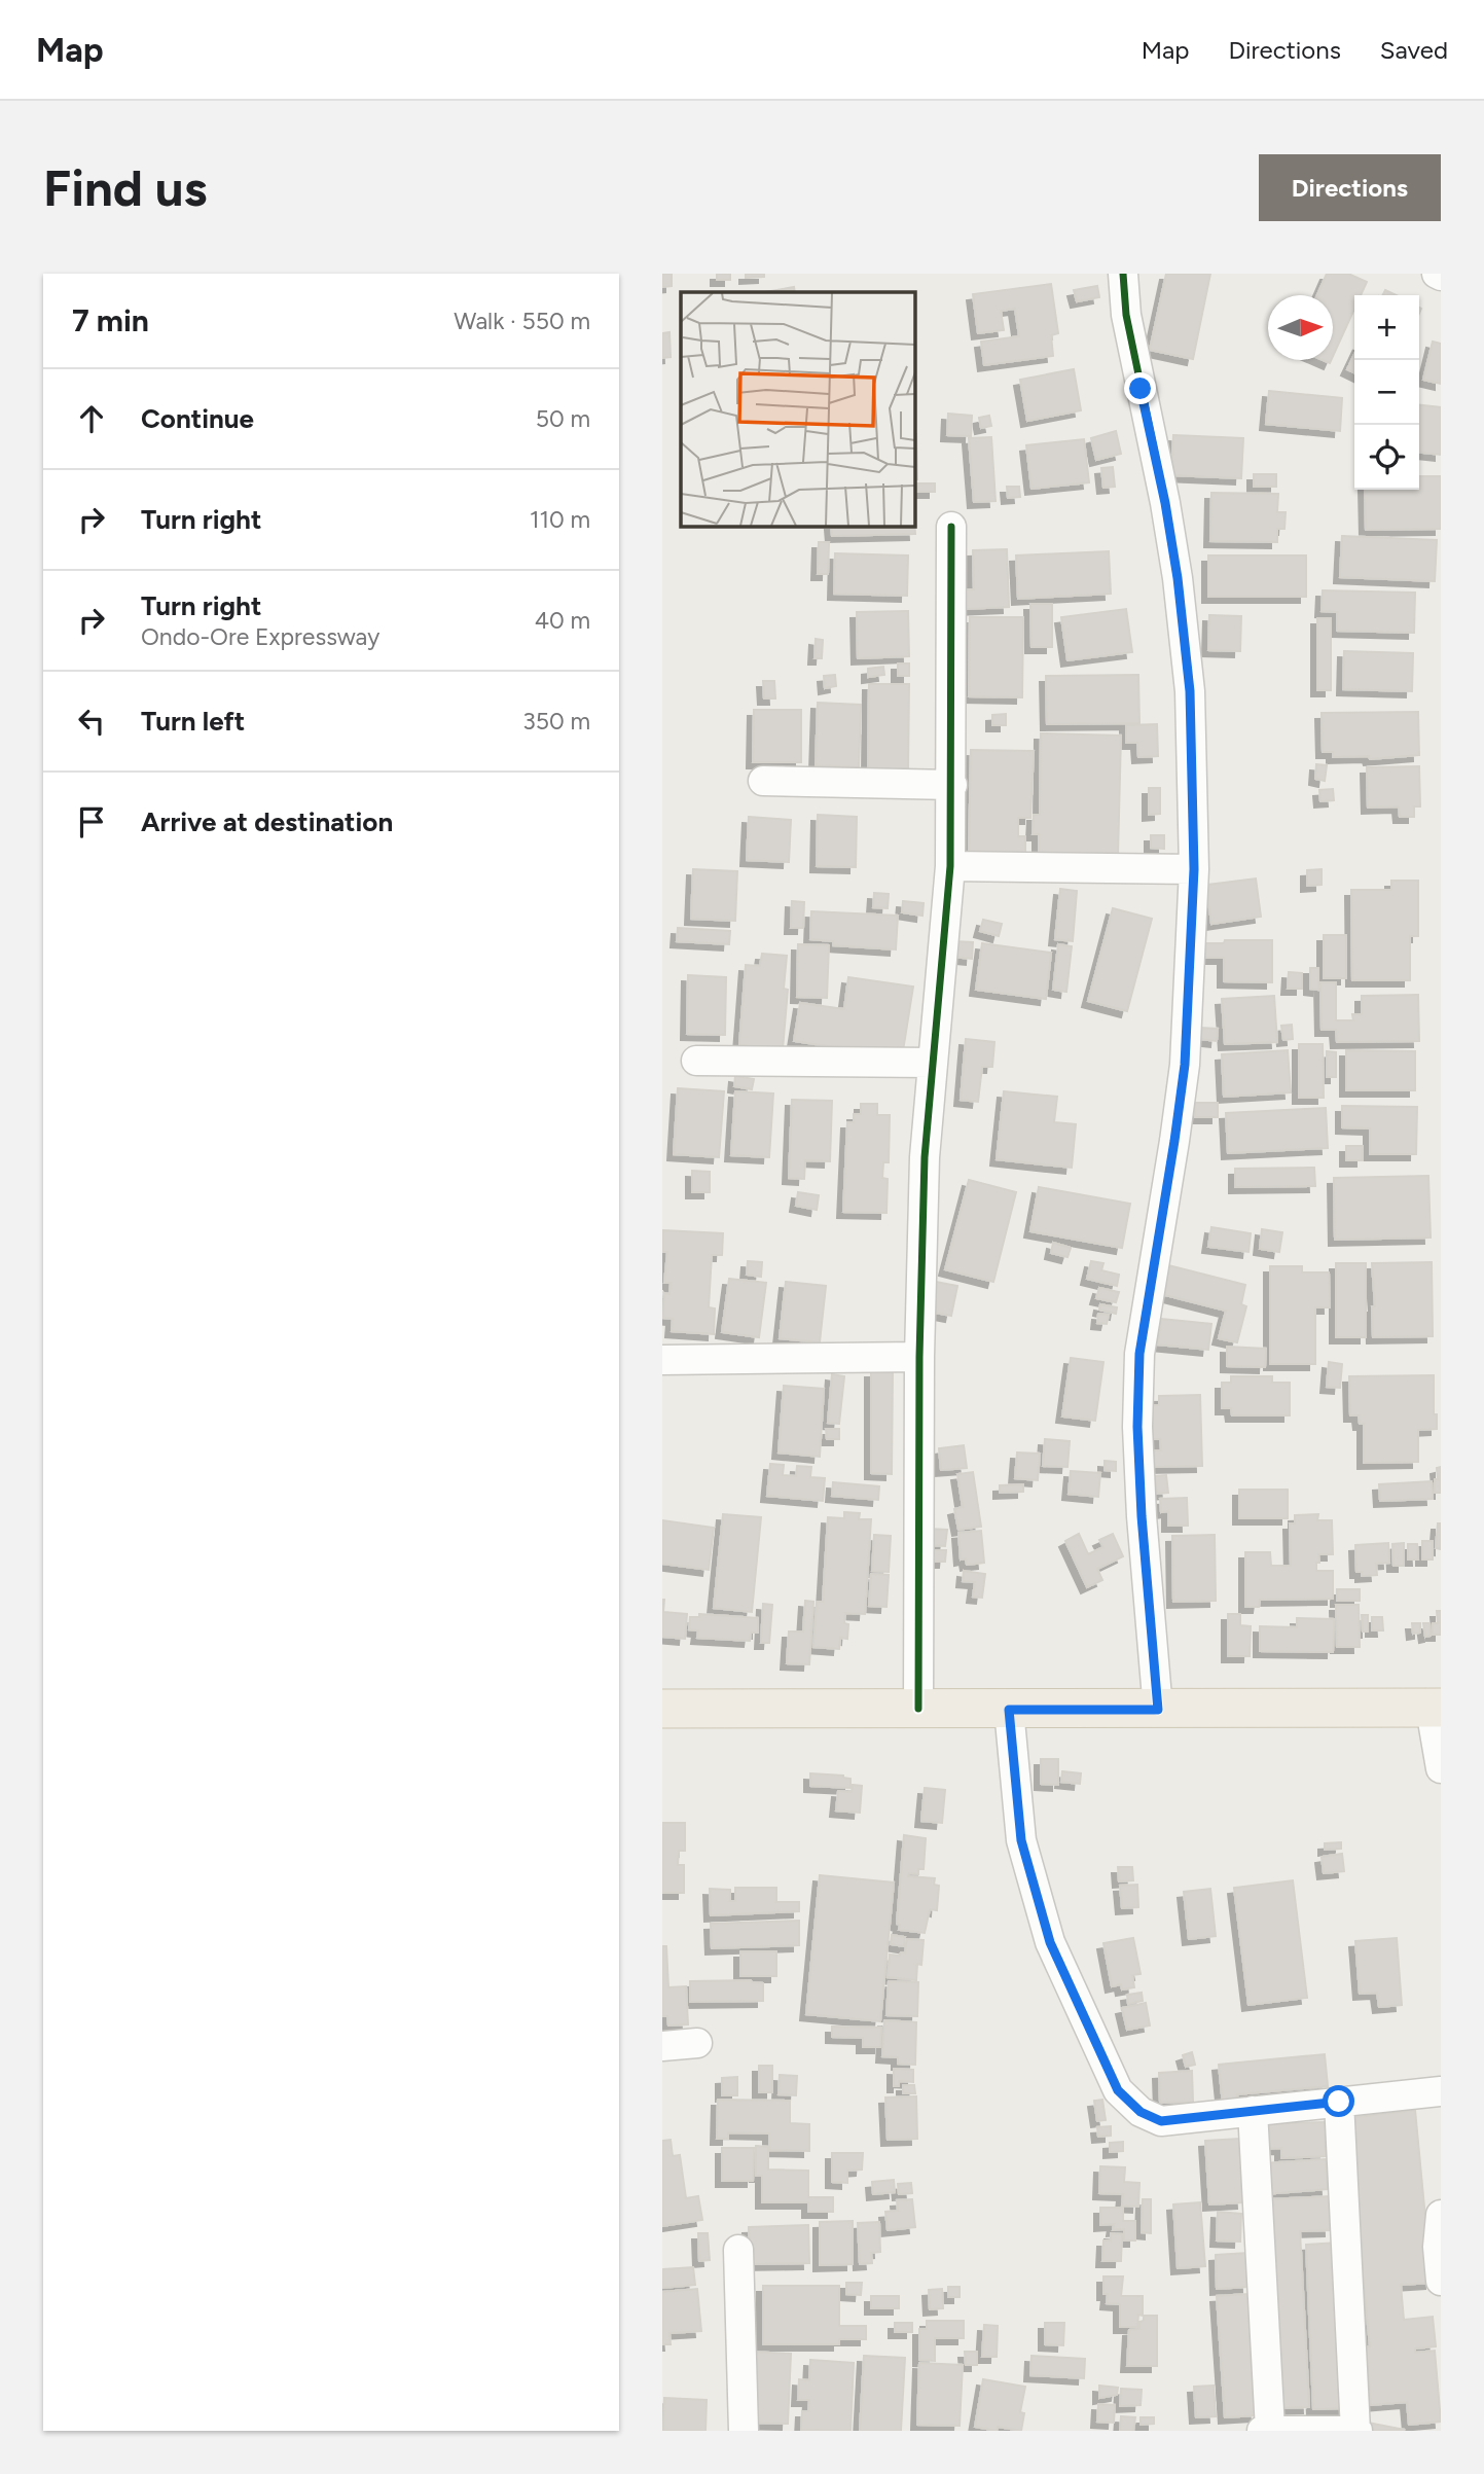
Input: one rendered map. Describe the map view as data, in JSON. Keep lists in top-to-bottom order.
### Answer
{
  "north": "right",
  "page": {
    "header": "Map",
    "nav": ["Map", "Directions", "Saved"],
    "buttons": "Directions",
    "title": "Find us",
    "heading": ["7 min", "Walk · 550 m"],
    "map_buttons": ["+", "−"],
    "list": [
      ["Continue", "50 m"],
      ["Turn right", "110 m"],
      ["Turn right", "Ondo-Ore Expressway", "40 m"],
      ["Turn left", "350 m"],
      "Arrive at destination"
    ]
  }
}
